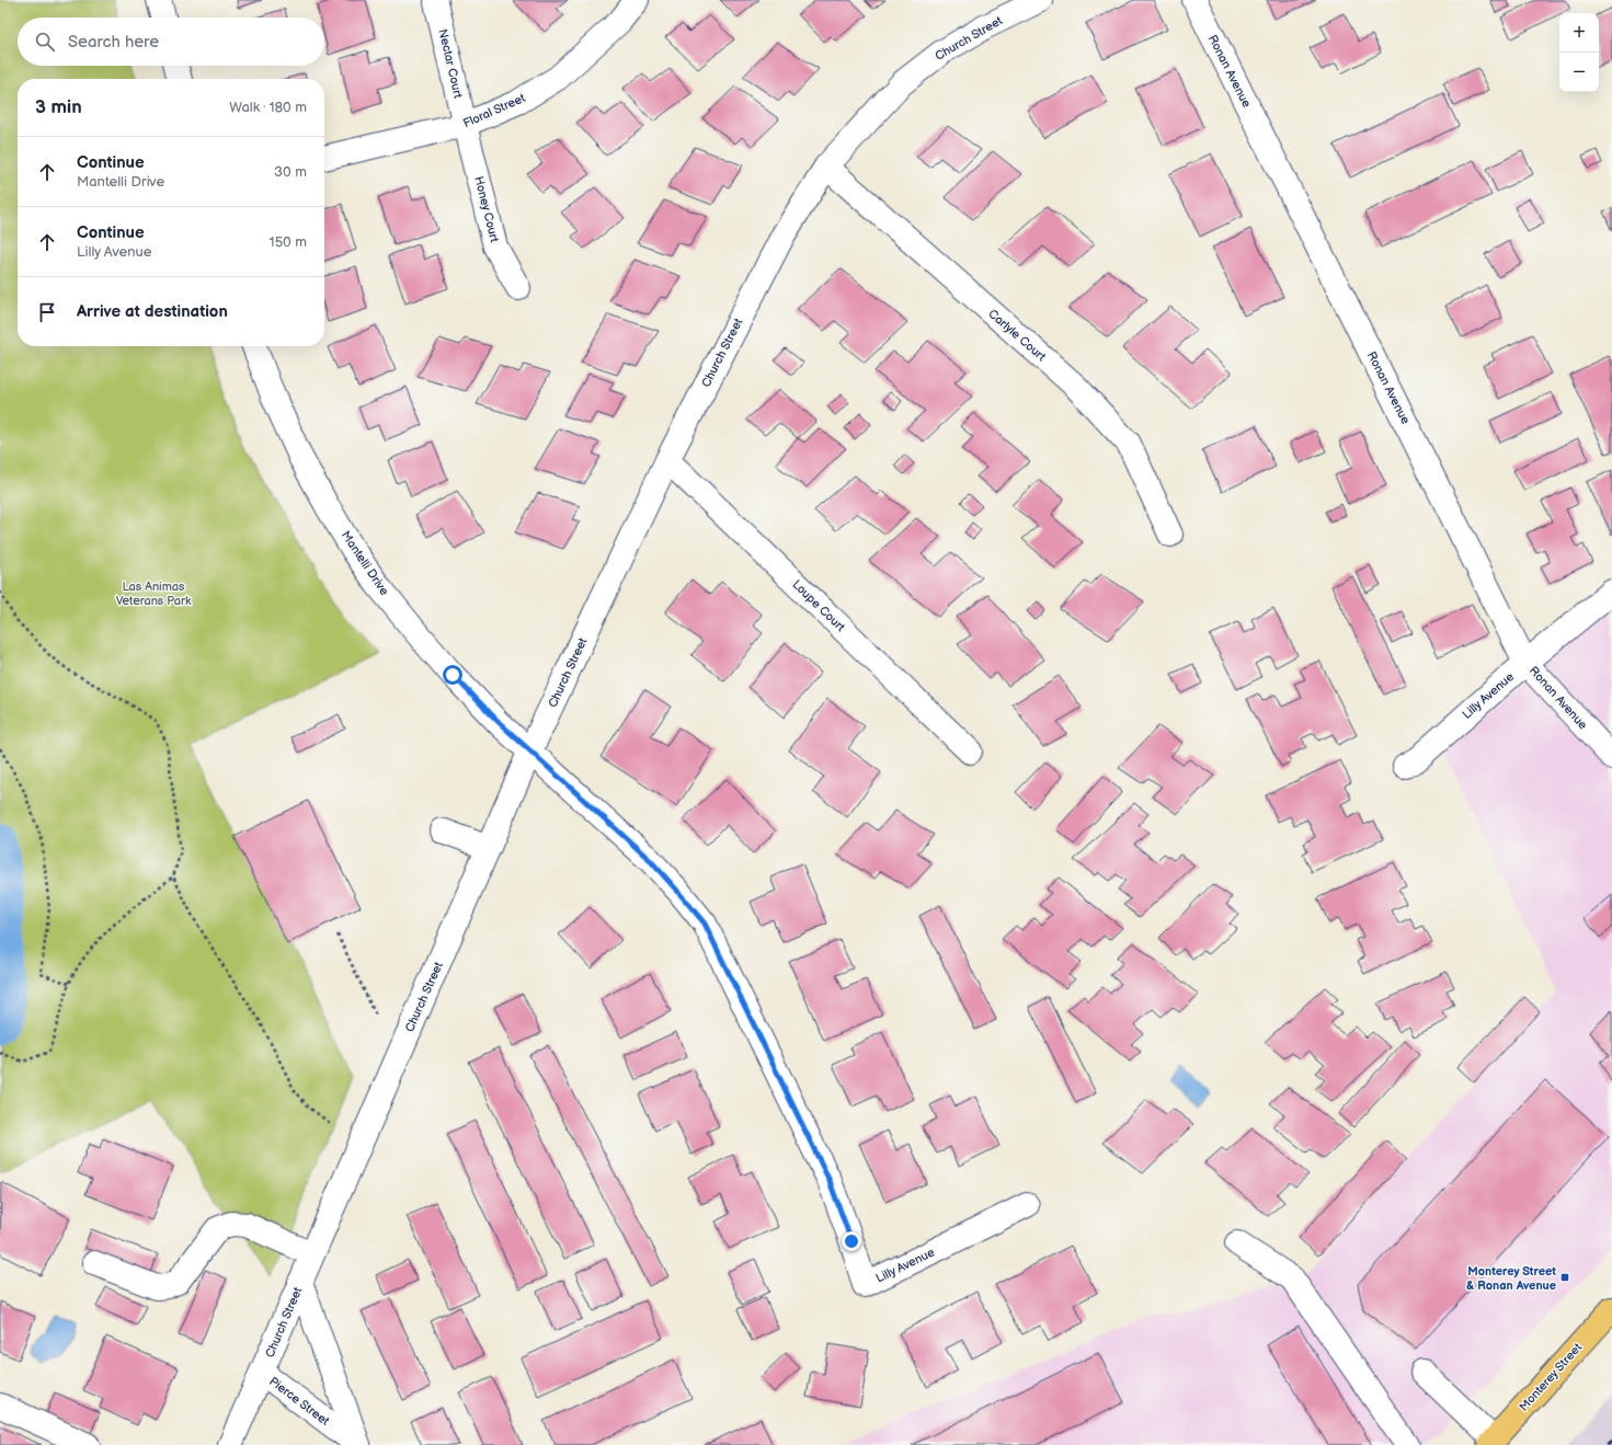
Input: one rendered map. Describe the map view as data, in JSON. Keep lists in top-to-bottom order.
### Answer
{
  "streets": {
    "main road": ["Monterey Street"],
    "street": [
      "Church Street",
      "Nectar Court",
      "Ronan Avenue",
      "Floral Street",
      "Honey Court",
      "Carlyle Court",
      "Mantelli Drive",
      "Loupe Court",
      "Lilly Avenue",
      "Pierce Street"
    ]
  },
  "crossings": [
    ["Church Street", "Carlyle Court"],
    ["Church Street", "Mantelli Drive"],
    ["Church Street", "Loupe Court"],
    ["Church Street", "Lilly Avenue"],
    ["Church Street", "Pierce Street"],
    ["Nectar Court", "Floral Street"],
    ["Nectar Court", "Honey Court"],
    ["Ronan Avenue", "Lilly Avenue"],
    ["Floral Street", "Honey Court"],
    ["Mantelli Drive", "Lilly Avenue"]
  ],
  "parks": ["Las Animas Veterans Park"],
  "places": {
    "transit": ["Monterey Street & Ronan Avenue"]
  },
  "page": {
    "map_buttons": ["+", "−"],
    "search": "Search here",
    "heading": ["3 min", "Walk · 180 m"],
    "list": [
      ["Continue", "Mantelli Drive", "30 m"],
      ["Continue", "Lilly Avenue", "150 m"],
      "Arrive at destination"
    ]
  }
}
